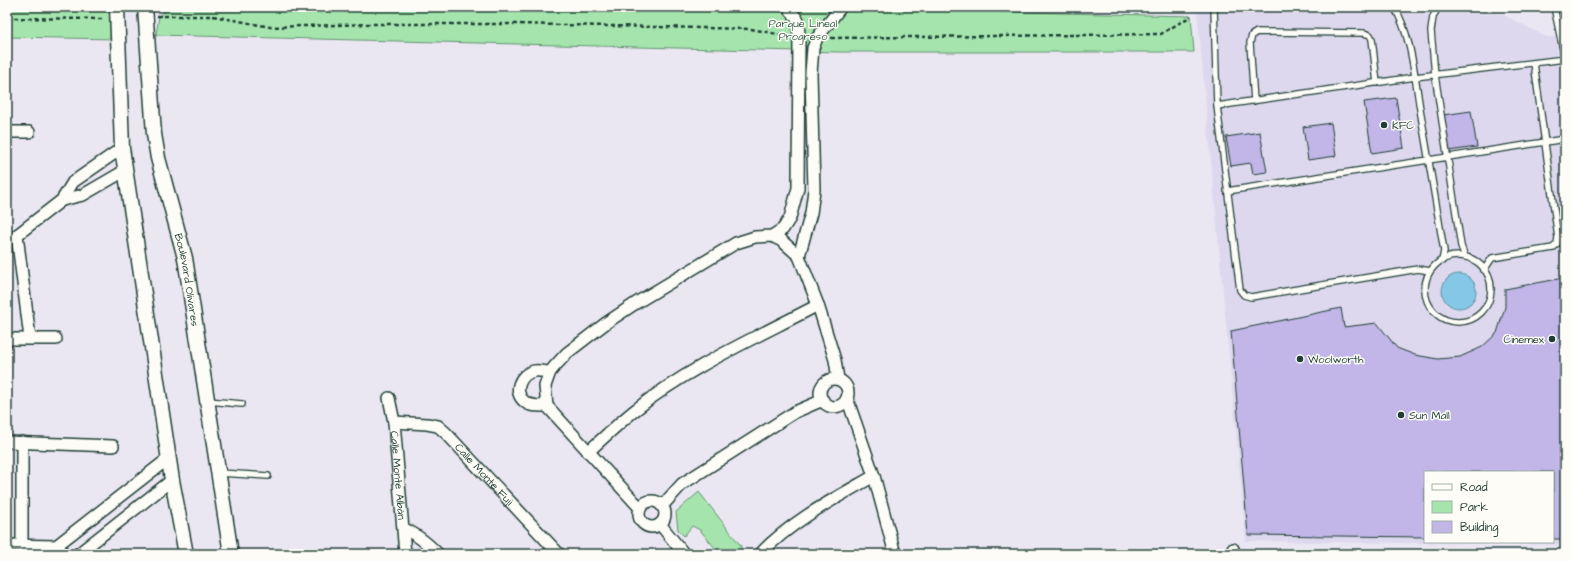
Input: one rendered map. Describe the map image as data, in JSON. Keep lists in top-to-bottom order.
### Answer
{
  "streets": {
    "street": ["Boulevard Olivares", "Calle Monte Fuji", "Calle Monte Albán"]
  },
  "crossings": [
    ["Calle Monte Fuji", "Calle Monte Albán"]
  ],
  "parks": ["Parque Lineal Progreso"],
  "places": [
    "KFC",
    "Cinemex",
    "Woolworth",
    "Sun Mall"
  ],
  "legend": ["Road", "Park", "Building"]
}
